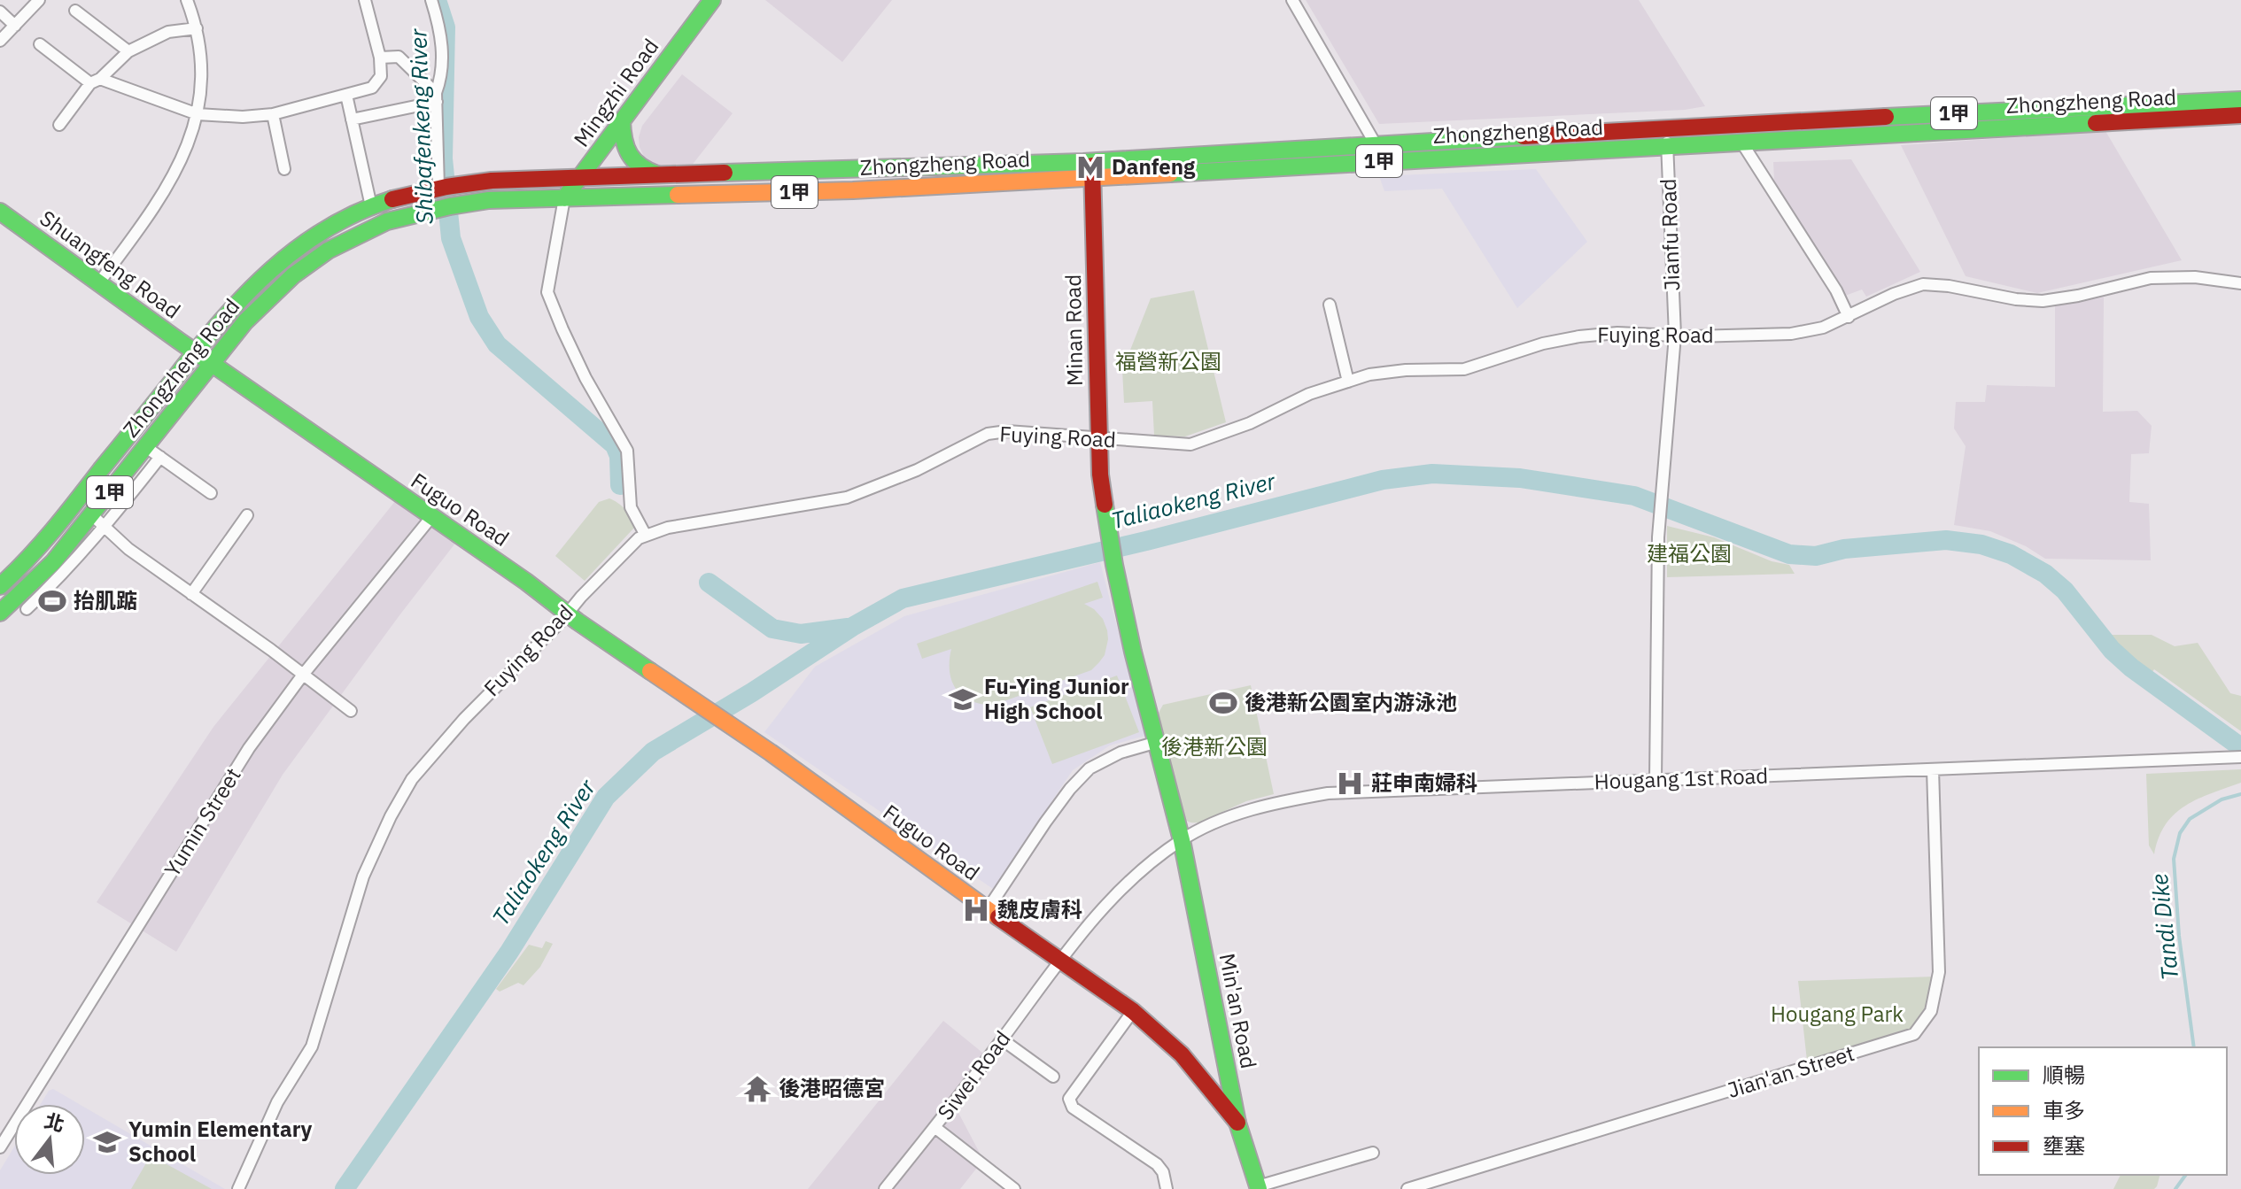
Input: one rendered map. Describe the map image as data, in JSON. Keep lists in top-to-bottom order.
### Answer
{
  "streets": {
    "main road": [
      "Mingzhi Road",
      "Zhongzheng Road",
      "1甲",
      "Shuangfeng Road",
      "Minan Road",
      "Fuguo Road",
      "Min'an Road"
    ],
    "street": [
      "Jianfu Road",
      "Fuying Road",
      "Hougang 1st Road",
      "Yumin Street",
      "Jian'an Street",
      "Siwei Road"
    ]
  },
  "crossings": [
    ["Mingzhi Road", "Zhongzheng Road"],
    ["Zhongzheng Road", "Jianfu Road"],
    ["Zhongzheng Road", "Shuangfeng Road"],
    ["Zhongzheng Road", "Minan Road"],
    ["Zhongzheng Road", "Fuguo Road"],
    ["Jianfu Road", "Fuying Road"],
    ["Jianfu Road", "Hougang 1st Road"],
    ["Shuangfeng Road", "Fuguo Road"],
    ["Minan Road", "Fuying Road"],
    ["Fuying Road", "Fuguo Road"],
    ["Fuguo Road", "Hougang 1st Road"],
    ["Fuguo Road", "Yumin Street"],
    ["Fuguo Road", "Min'an Road"],
    ["Fuguo Road", "Siwei Road"],
    ["Hougang 1st Road", "Min'an Road"],
    ["Hougang 1st Road", "Jian'an Street"],
    ["Hougang 1st Road", "Siwei Road"]
  ],
  "water": ["Shibafenkeng River", "Taliaokeng River", "Tandi Dike"],
  "parks": [
    "福營新公園",
    "建福公園",
    "後港新公園",
    "Hougang Park"
  ],
  "places": {
    "metro station": ["Danfeng"],
    "sports": ["抬肌踮", "後港新公園室内游泳池"],
    "school or university": ["Fu-Ying Junior High School", "Yumin Elementary School"],
    "hospital": ["莊申南婦科", "魏皮膚科"],
    "temple": ["後港昭德宮"]
  },
  "legend": ["順暢", "車多", "壅塞"],
  "north": "top"
}
